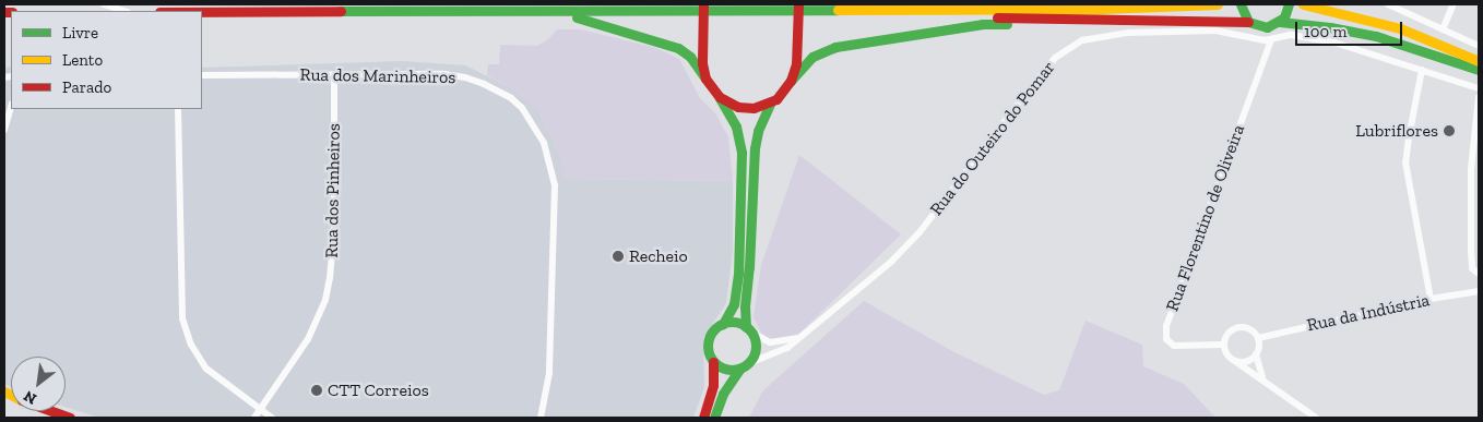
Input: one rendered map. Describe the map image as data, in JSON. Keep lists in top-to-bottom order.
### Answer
{
  "streets": {
    "street": [
      "Rua dos Marinheiros",
      "Rua do Outeiro do Pomar",
      "Rua dos Pinheiros",
      "Rua Florentino de Oliveira",
      "Rua da Indústria"
    ]
  },
  "crossings": [
    ["Rua dos Marinheiros", "Rua dos Pinheiros"],
    ["Rua do Outeiro do Pomar", "Rua Florentino de Oliveira"],
    ["Rua Florentino de Oliveira", "Rua da Indústria"]
  ],
  "places": ["Lubriflores", "Recheio", "CTT Correios"],
  "legend": ["Livre", "Lento", "Parado"],
  "scale_bar": "100 m",
  "north": "bottom left"
}
